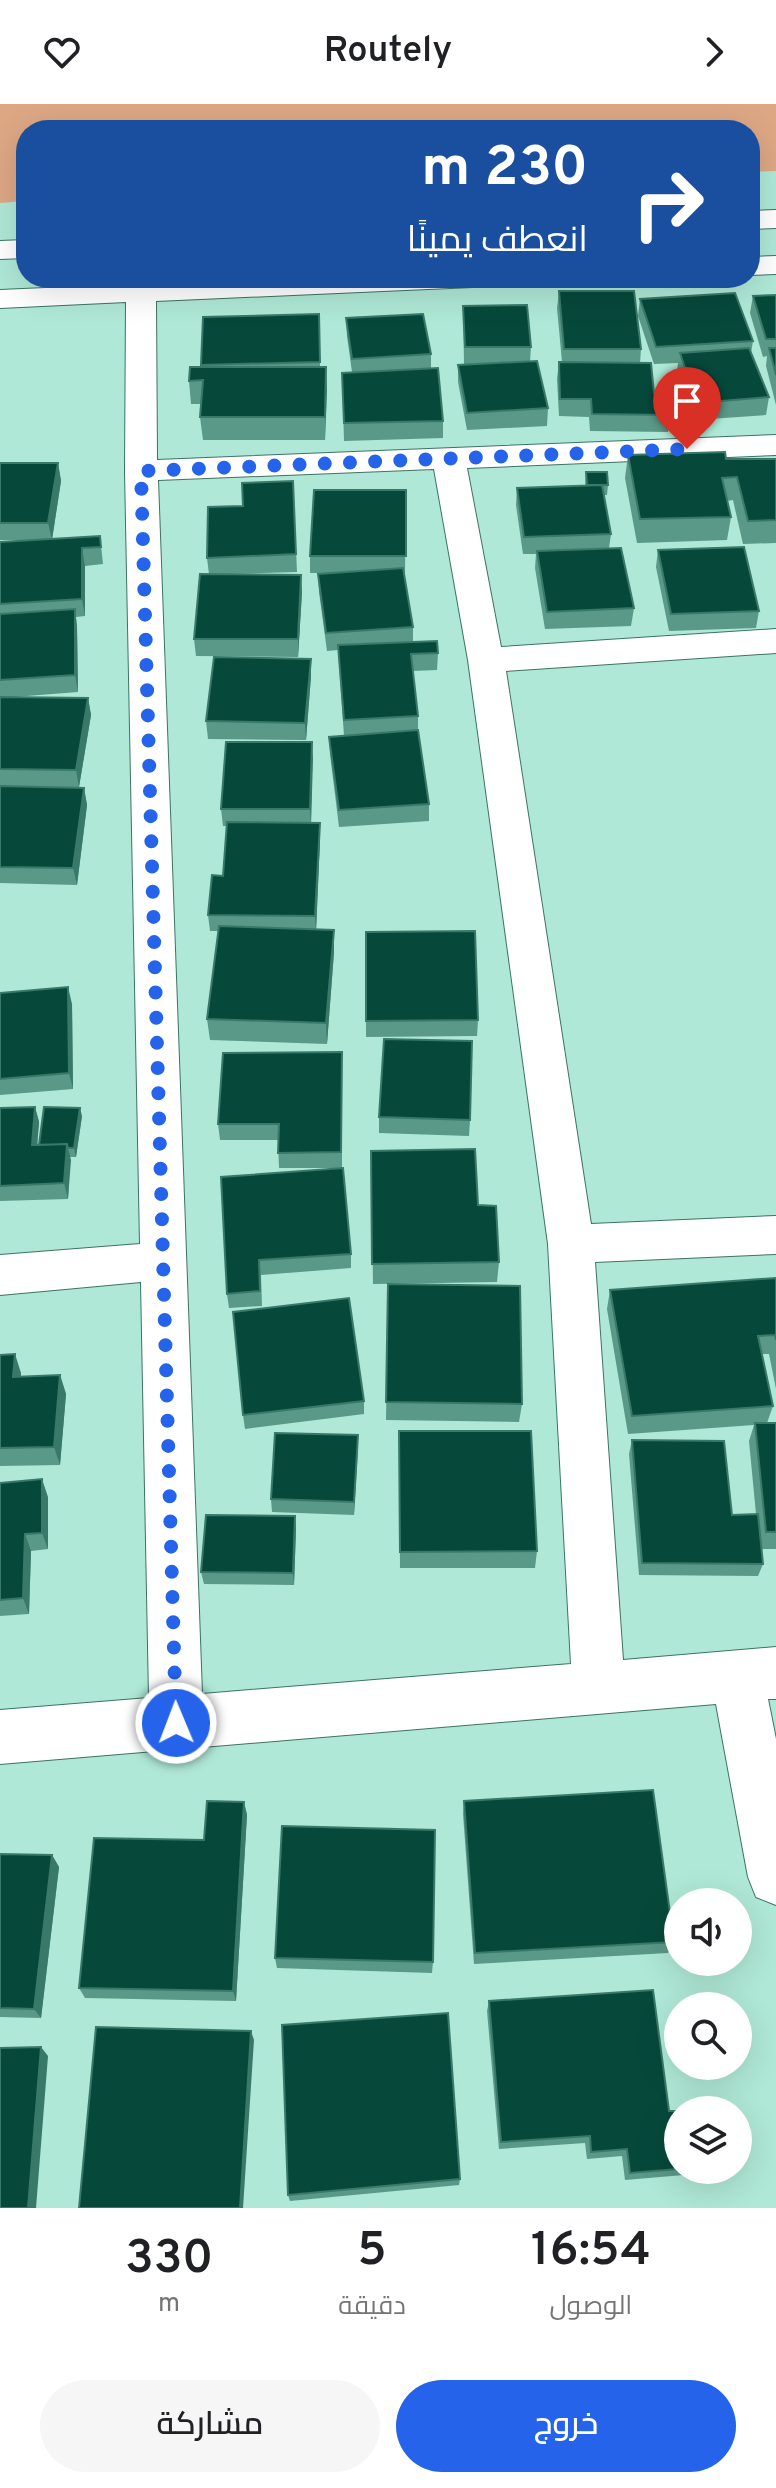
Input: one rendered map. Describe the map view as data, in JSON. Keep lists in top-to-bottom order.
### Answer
{
  "page": {
    "header": "Routely",
    "turn": ["230 m", "انعطف يمينًا"],
    "eta": [
      "16:54",
      "الوصول",
      "5",
      "دقيقة",
      "330",
      "m"
    ],
    "buttons": ["خروج", "مشاركة"]
  }
}
